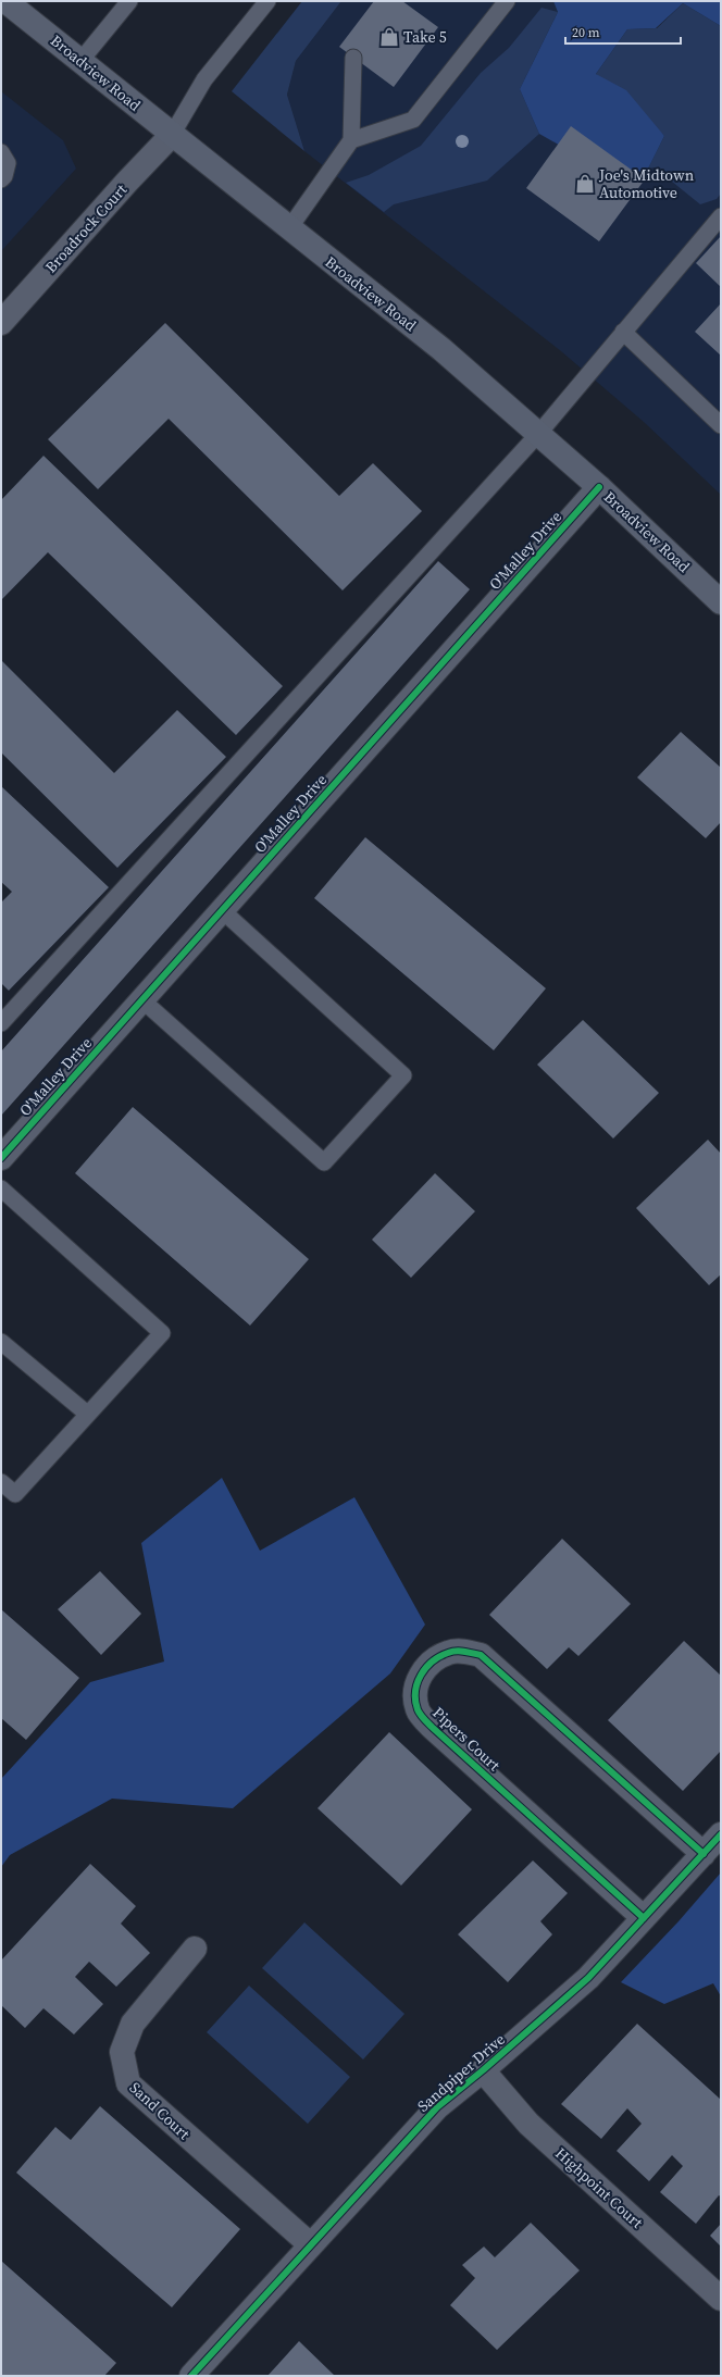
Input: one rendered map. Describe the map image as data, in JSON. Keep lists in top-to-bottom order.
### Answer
{
  "streets": {
    "main road": ["Broadview Road"],
    "street": [
      "Broadrock Court",
      "O'Malley Drive",
      "Pipers Court",
      "Sandpiper Drive",
      "Sand Court",
      "Highpoint Court"
    ]
  },
  "crossings": [
    ["Broadview Road", "Broadrock Court"],
    ["Broadview Road", "O'Malley Drive"],
    ["Pipers Court", "Sandpiper Drive"],
    ["Sandpiper Drive", "Sand Court"],
    ["Sandpiper Drive", "Highpoint Court"]
  ],
  "places": {
    "shop": ["Take 5", "Joe's Midtown Automotive"]
  },
  "scale_bar": "20 m"
}
